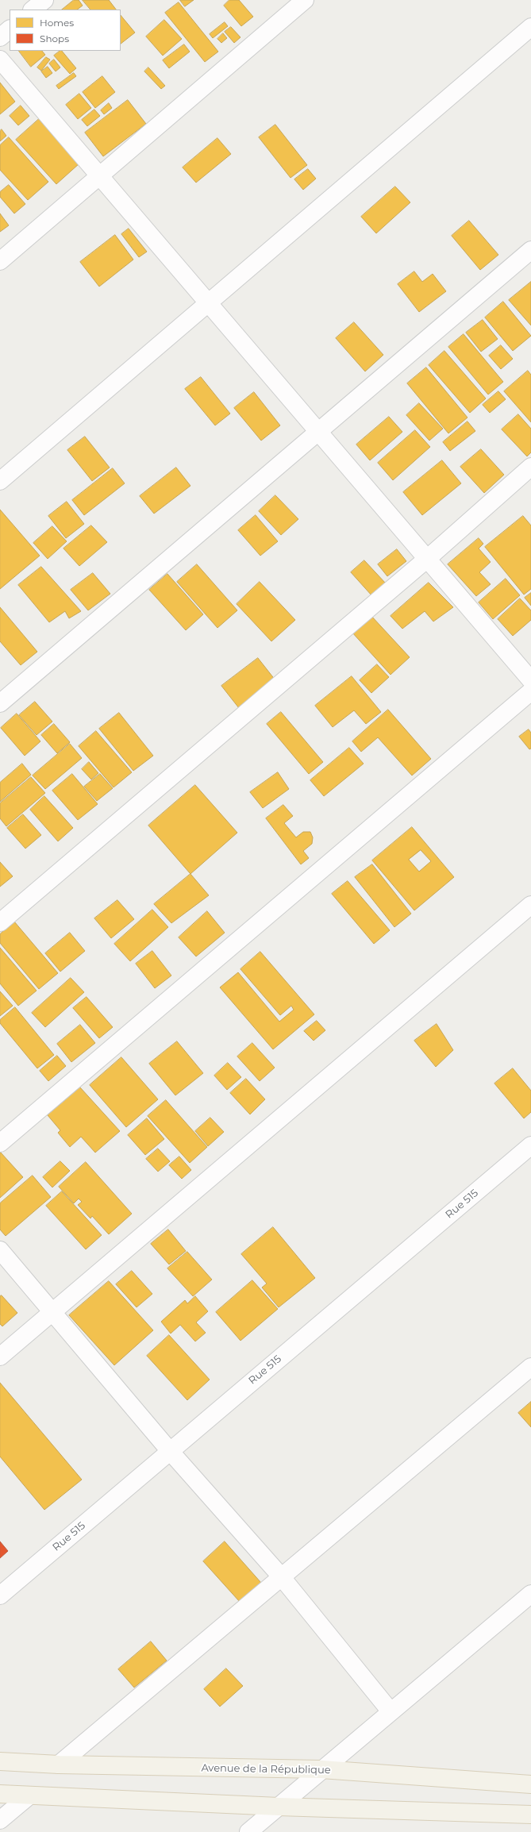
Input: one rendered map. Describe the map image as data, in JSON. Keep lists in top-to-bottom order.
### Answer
{
  "streets": {
    "main road": ["Avenue de la République"],
    "street": ["Rue 515"]
  },
  "legend": ["Homes", "Shops"]
}
